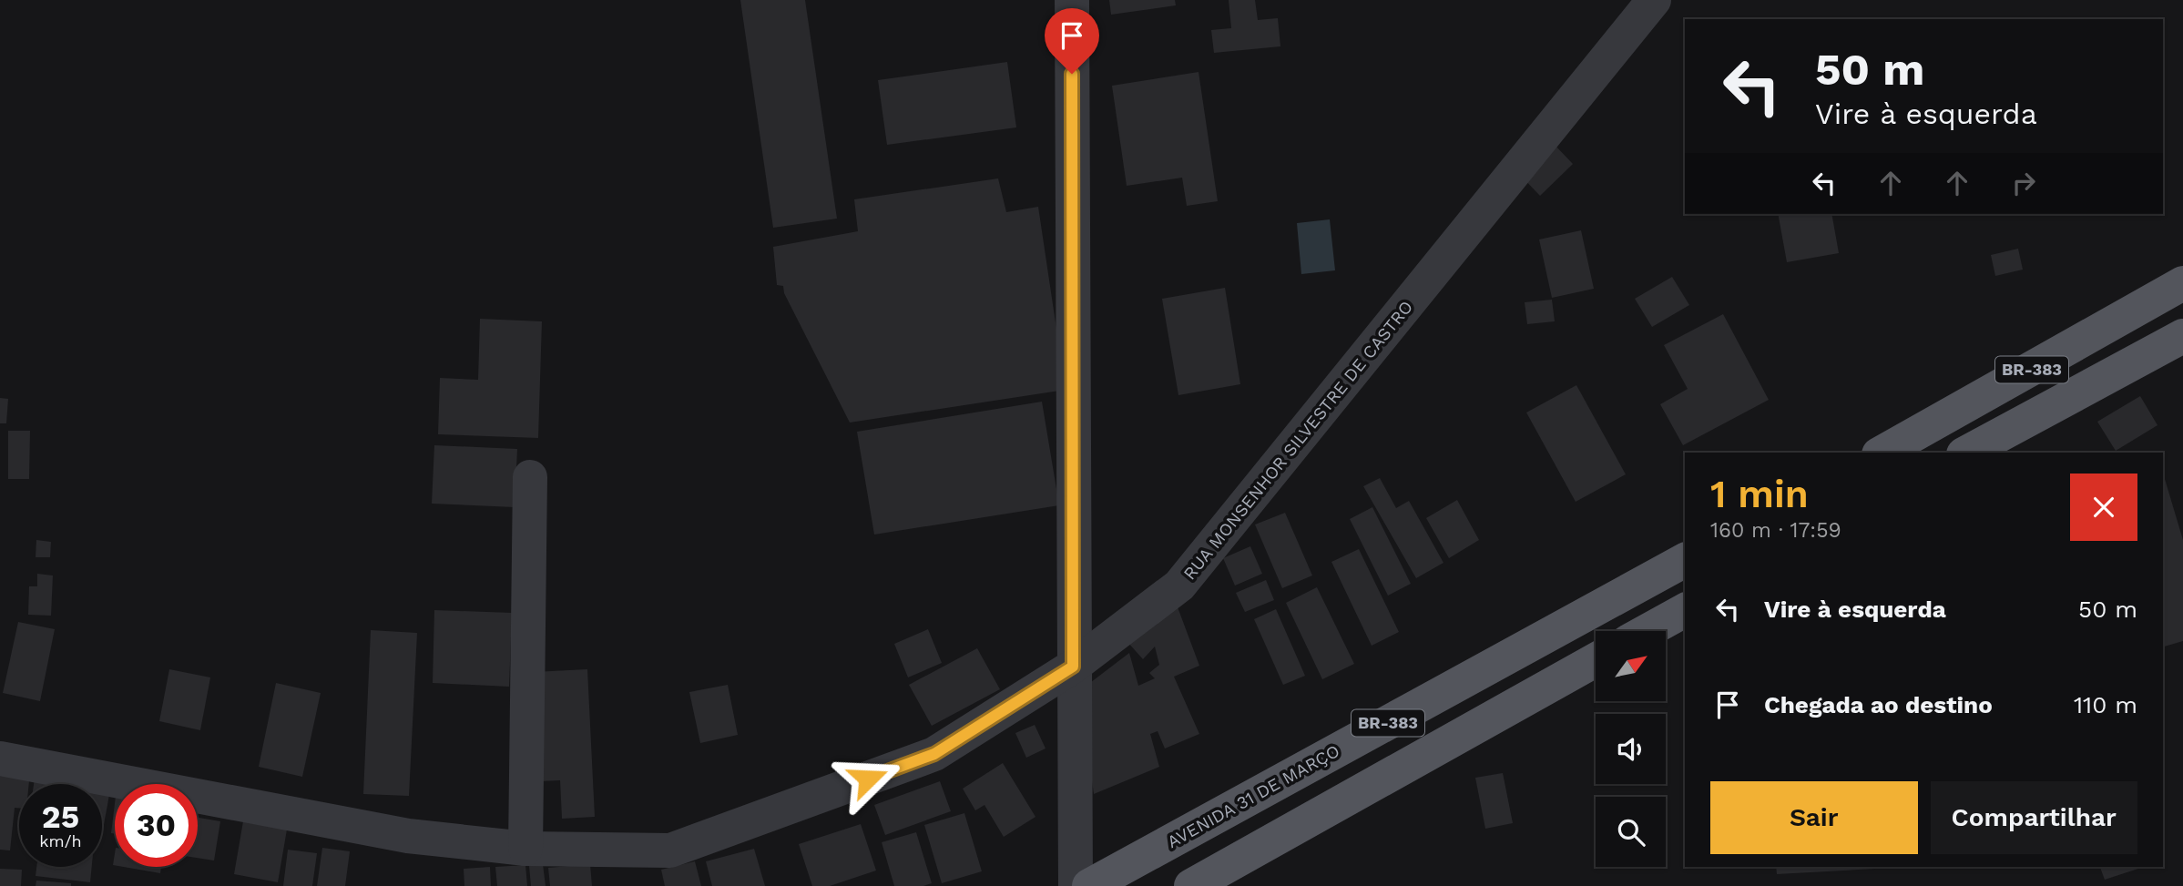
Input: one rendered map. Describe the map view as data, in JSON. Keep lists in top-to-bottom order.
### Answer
{
  "streets": {
    "main road": ["BR-383", "AVENIDA 31 DE MARÇO"],
    "street": ["RUA MONSENHOR SILVESTRE DE CASTRO"]
  },
  "north": "top right",
  "page": {
    "turn": ["50 m", "Vire à esquerda"],
    "heading": ["1 min", "160 m · 17:59"],
    "list": [
      {
        "name": "Vire à esquerda",
        "value": "50 m"
      },
      {
        "name": "Chegada ao destino",
        "value": "110 m"
      }
    ],
    "buttons": ["Sair", "Compartilhar"],
    "speed": "25 km/h",
    "limit": "30"
  }
}
